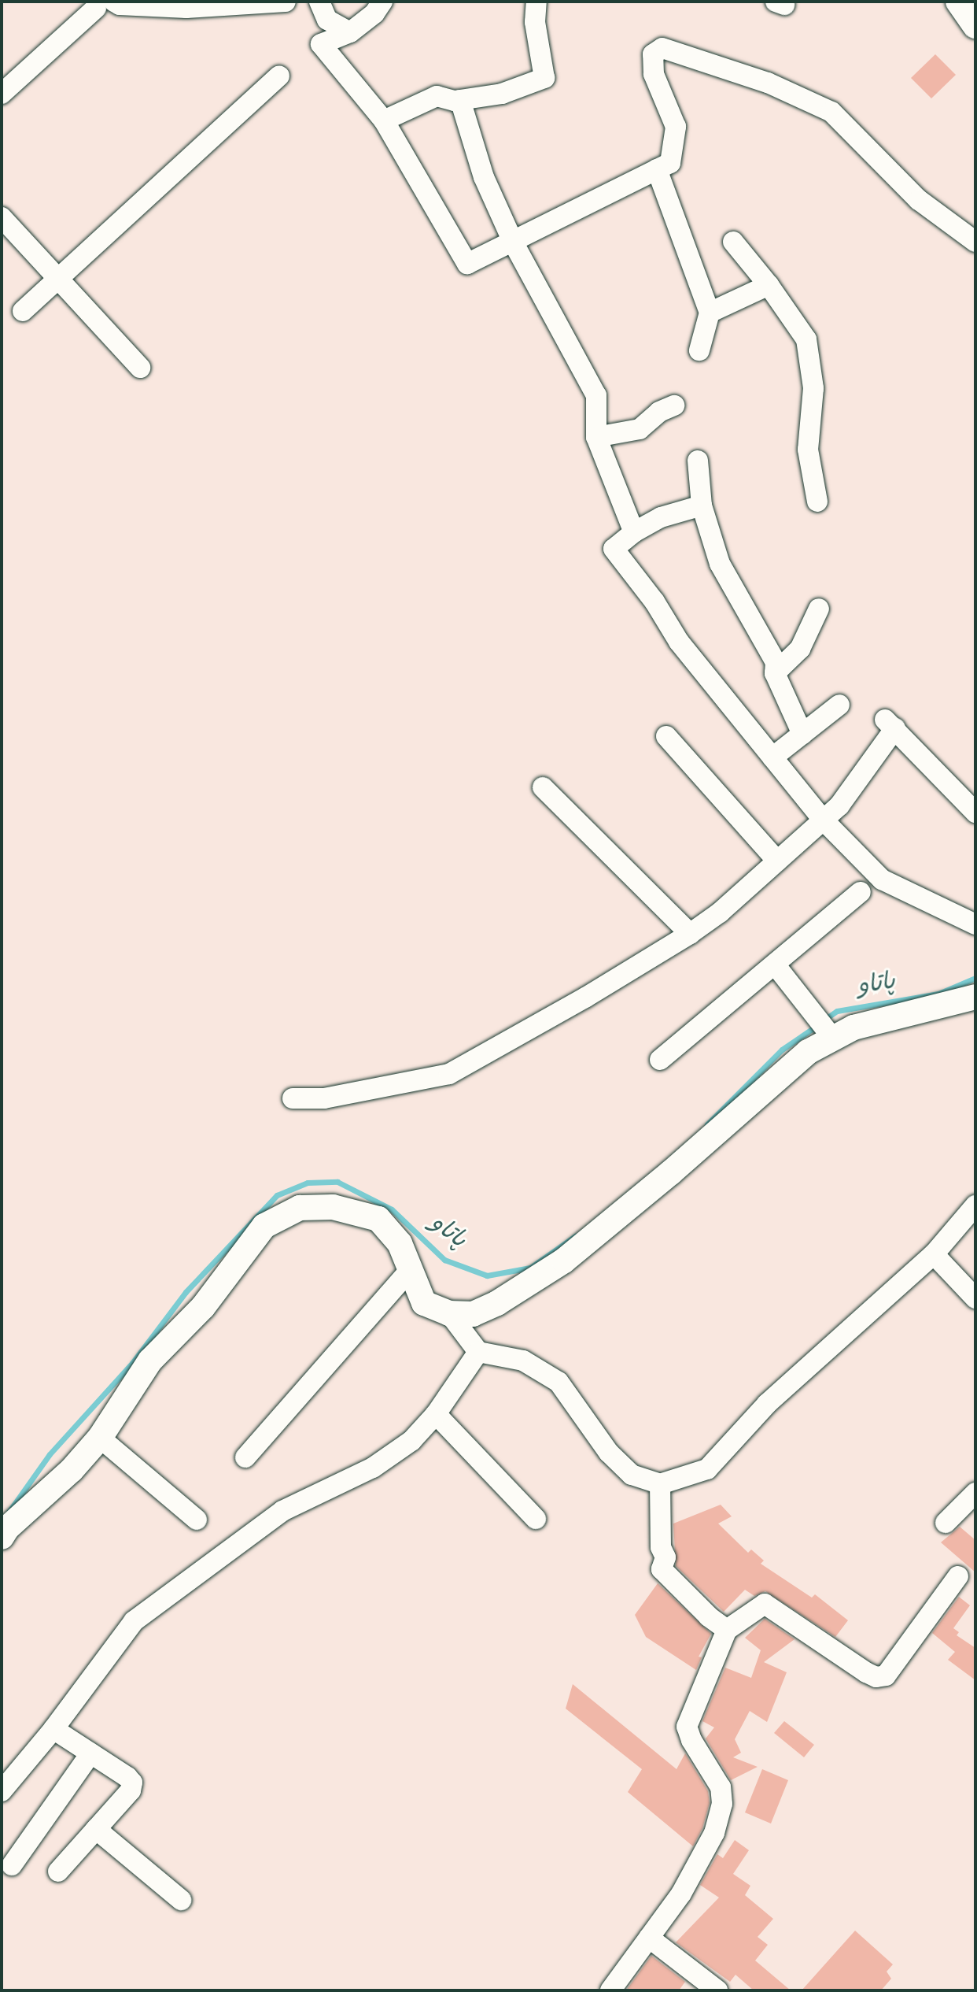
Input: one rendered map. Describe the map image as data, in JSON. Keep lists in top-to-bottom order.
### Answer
{
  "water": ["پاتاو"]
}
